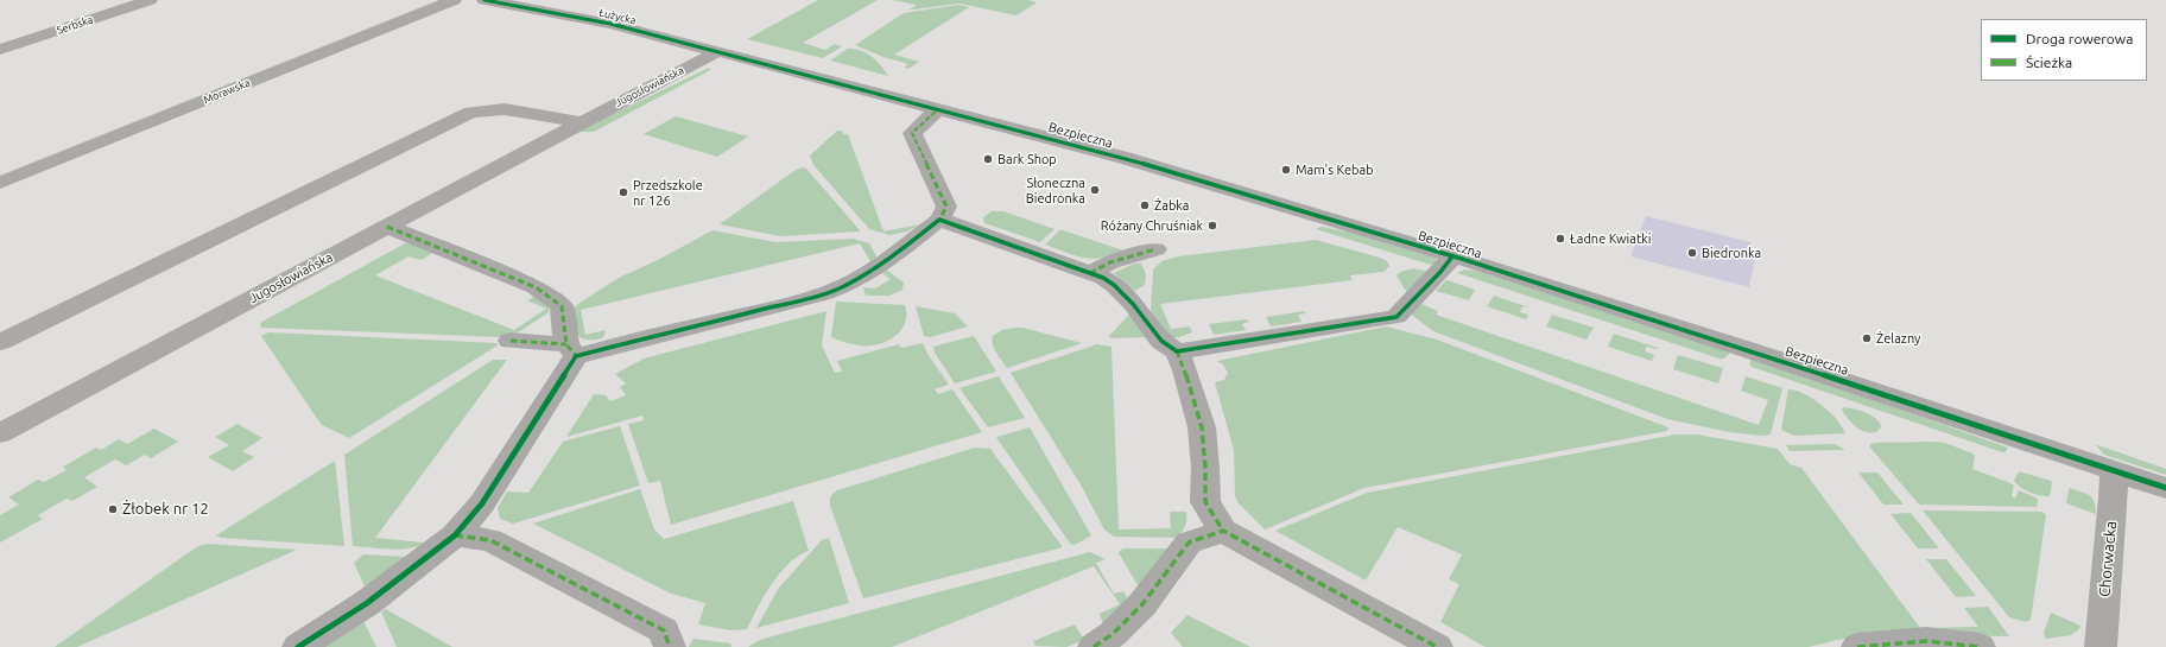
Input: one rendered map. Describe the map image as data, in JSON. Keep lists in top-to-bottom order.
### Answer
{
  "streets": {
    "street": [
      "Łużycka",
      "Serbska",
      "Jugosłowiańska",
      "Morawska",
      "Bezpieczna",
      "Chorwacka"
    ]
  },
  "crossings": [
    ["Łużycka", "Jugosłowiańska"],
    ["Łużycka", "Bezpieczna"],
    ["Jugosłowiańska", "Bezpieczna"],
    ["Bezpieczna", "Chorwacka"]
  ],
  "places": [
    "Bark Shop",
    "Mam's Kebab",
    "Słoneczna Biedronka",
    "Przedszkole nr 126",
    "Żabka",
    "Różany Chruśniak",
    "Ładne Kwiatki",
    "Biedronka",
    "Żelazny",
    "Żłobek nr 12"
  ],
  "legend": ["Droga rowerowa", "Ścieżka"]
}
